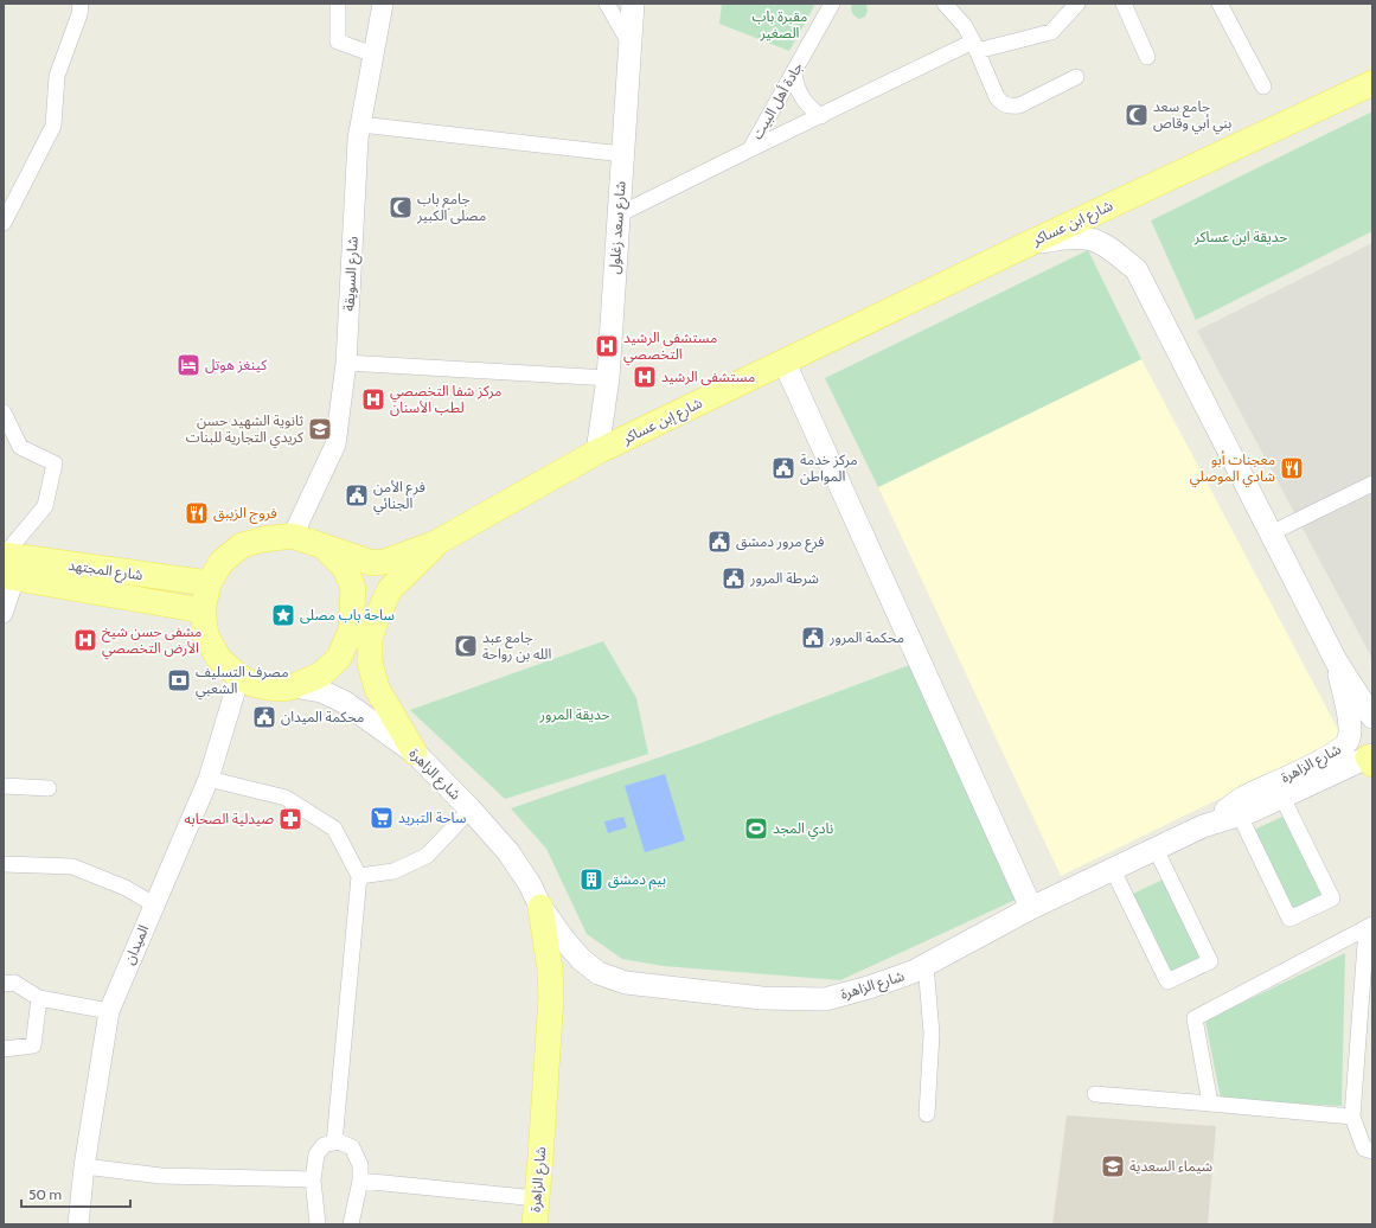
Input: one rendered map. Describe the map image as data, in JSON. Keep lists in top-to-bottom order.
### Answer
{
  "streets": {
    "main road": [
      "شارع ابن عساكر",
      "شارع سعد زغلول",
      "شارع إبن عساكر",
      "شارع المجتهد",
      "شارع الزاهرة"
    ],
    "street": ["جادة أهل البيت", "شارع السويقة", "الميدان"]
  },
  "crossings": [
    ["شارع ابن عساكر", "شارع إبن عساكر"],
    ["شارع سعد زغلول", "شارع إبن عساكر"],
    ["شارع السويقة", "شارع إبن عساكر"],
    ["شارع السويقة", "شارع المجتهد"],
    ["شارع السويقة", "شارع الزاهرة"],
    ["شارع السويقة", "الميدان"],
    ["شارع إبن عساكر", "شارع المجتهد"],
    ["شارع إبن عساكر", "شارع الزاهرة"],
    ["شارع إبن عساكر", "الميدان"],
    ["شارع المجتهد", "شارع الزاهرة"],
    ["شارع المجتهد", "الميدان"],
    ["شارع الزاهرة", "الميدان"]
  ],
  "parks": ["مقبرة باب الصغير", "حديقة ابن عساكر", "حديقة المرور"],
  "places": {
    "mosque": ["جامع سعد بني أبي وقاص", "جامع باب مصلى الكبير", "جامع عبد الله بن رواحة"],
    "hospital": [
      "مستشفى الرشيد التخصصي",
      "مستشفى الرشيد",
      "مركز شفا التخصصي لطب الأسنان",
      "مشفى حسن شيخ الأرض التخصصي"
    ],
    "hotel": ["كينغز هوتل"],
    "school or university": ["ثانوية الشهيد حسن كريدي التجارية للبنات", "شيماء السعدية"],
    "public building": [
      "مركز خدمة المواطن",
      "فرع الأمن الجنائي",
      "فرع مرور دمشق",
      "شرطة المرور",
      "محكمة المرور",
      "محكمة الميدان"
    ],
    "restaurant": ["معجنات أبو شادي الموصلي", "فروج الزيبق"],
    "place": ["ساحة باب مصلى"],
    "bank": ["مصرف التسليف الشعبي"],
    "supermarket": ["ساحة التبريد"],
    "pharmacy": ["صيدلية الصحابه"],
    "sports": ["نادي المجد"],
    "building": ["بيم دمشق"]
  },
  "scale_bar": "50 m"
}
